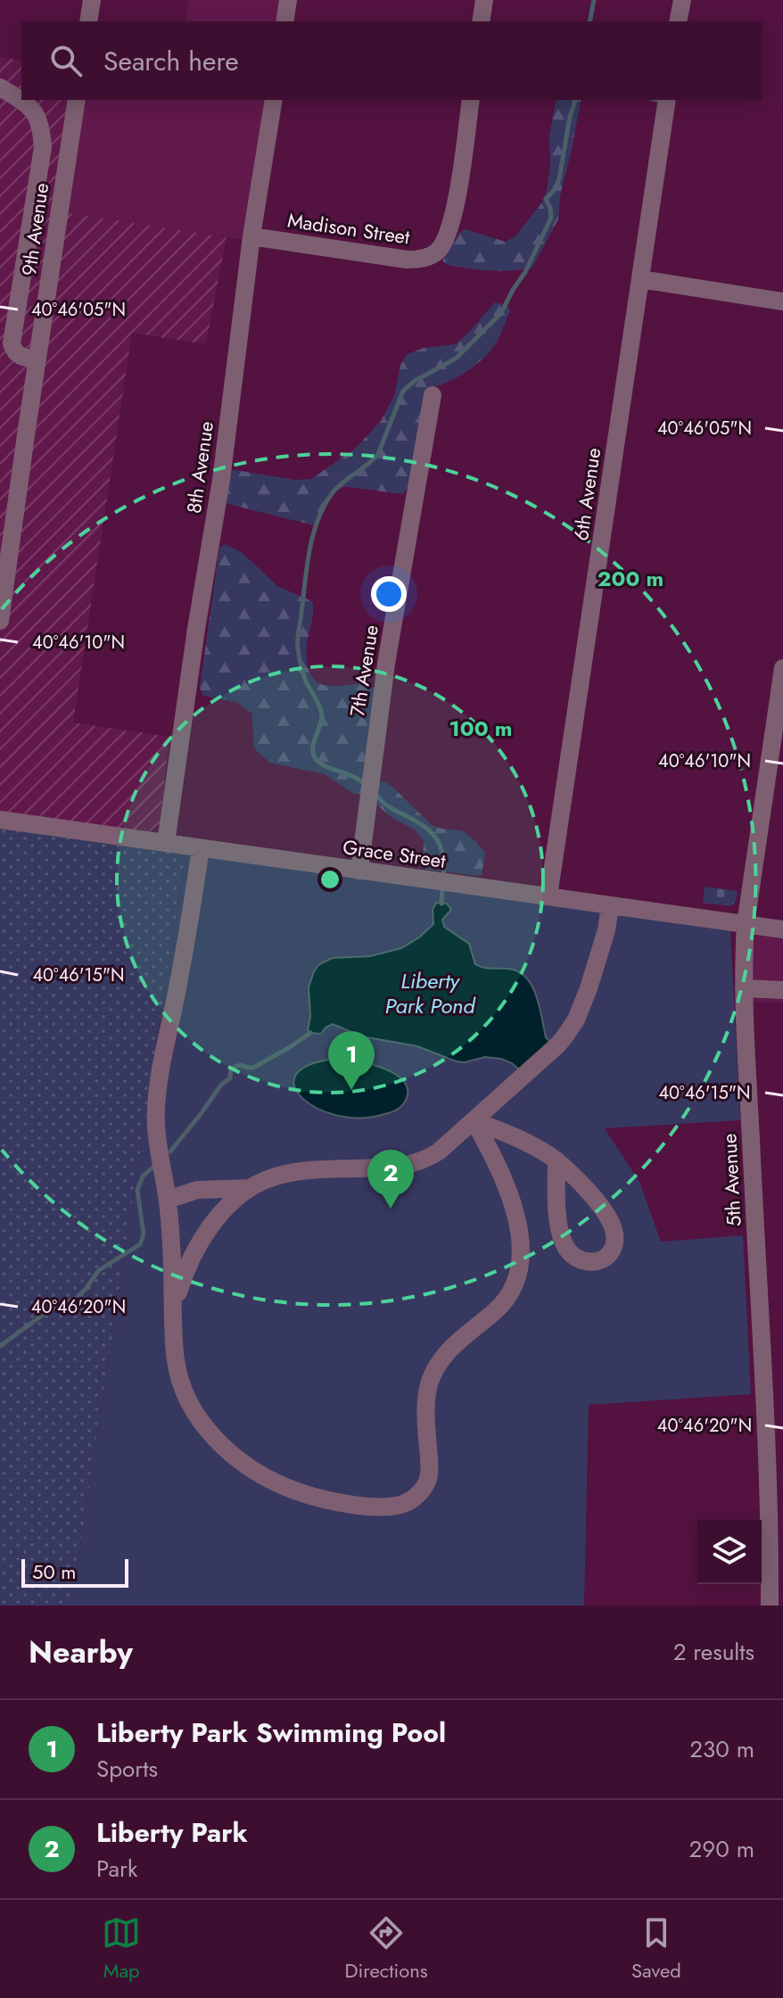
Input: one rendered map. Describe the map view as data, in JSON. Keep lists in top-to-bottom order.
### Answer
{
  "streets": {
    "street": [
      "Madison Street",
      "9th Avenue",
      "8th Avenue",
      "6th Avenue",
      "7th Avenue",
      "Grace Street",
      "5th Avenue"
    ]
  },
  "crossings": [
    ["Madison Street", "8th Avenue"],
    ["8th Avenue", "Grace Street"],
    ["6th Avenue", "Grace Street"],
    ["7th Avenue", "Grace Street"],
    ["Grace Street", "5th Avenue"]
  ],
  "water": ["Liberty Park Pond"],
  "scale_bar": "50 m",
  "page": {
    "search": "Search here",
    "pins": ["1", "2"],
    "scale": "50 m",
    "heading": ["Nearby", "2 results"],
    "list": [
      {
        "mark": "1",
        "name": "Liberty Park Swimming Pool",
        "note": "Sports",
        "value": "230 m"
      },
      {
        "mark": "2",
        "name": "Liberty Park",
        "note": "Park",
        "value": "290 m"
      }
    ],
    "nav": ["Map", "Directions", "Saved"]
  },
  "coordinates": [
    "40°46'05\"N",
    "40°46'10\"N",
    "40°46'15\"N",
    "40°46'20\"N"
  ],
  "rings": ["200 m", "100 m"]
}
